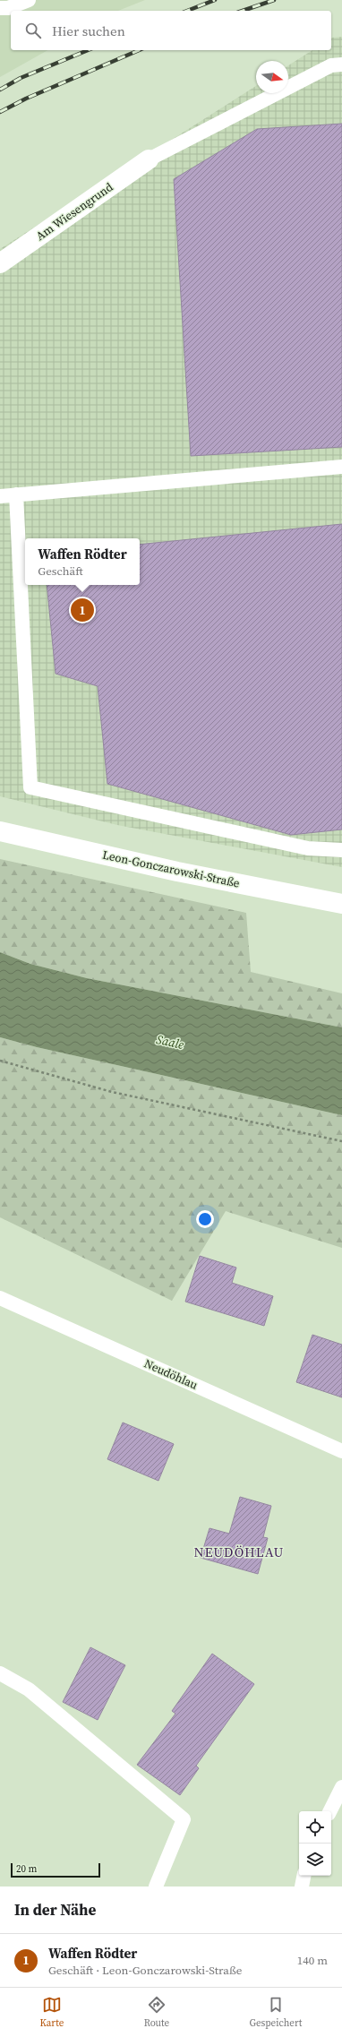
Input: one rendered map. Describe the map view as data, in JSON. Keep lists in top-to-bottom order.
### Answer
{
  "streets": {
    "street": ["Am Wiesengrund", "Leon-Gonczarowski-Straße"],
    "lane": ["Neudöhlau"]
  },
  "districts": ["NEUDÖHLAU"],
  "water": ["Saale"],
  "scale_bar": "20 m",
  "north": "right",
  "page": {
    "search": "Hier suchen",
    "popup": ["Waffen Rödter", "Geschäft"],
    "pins": "1",
    "scale": "20 m",
    "heading": "In der Nähe",
    "list": [
      {
        "mark": "1",
        "name": "Waffen Rödter",
        "note": "Geschäft · Leon-Gonczarowski-Straße",
        "value": "140 m"
      }
    ],
    "nav": ["Karte", "Route", "Gespeichert"]
  }
}
